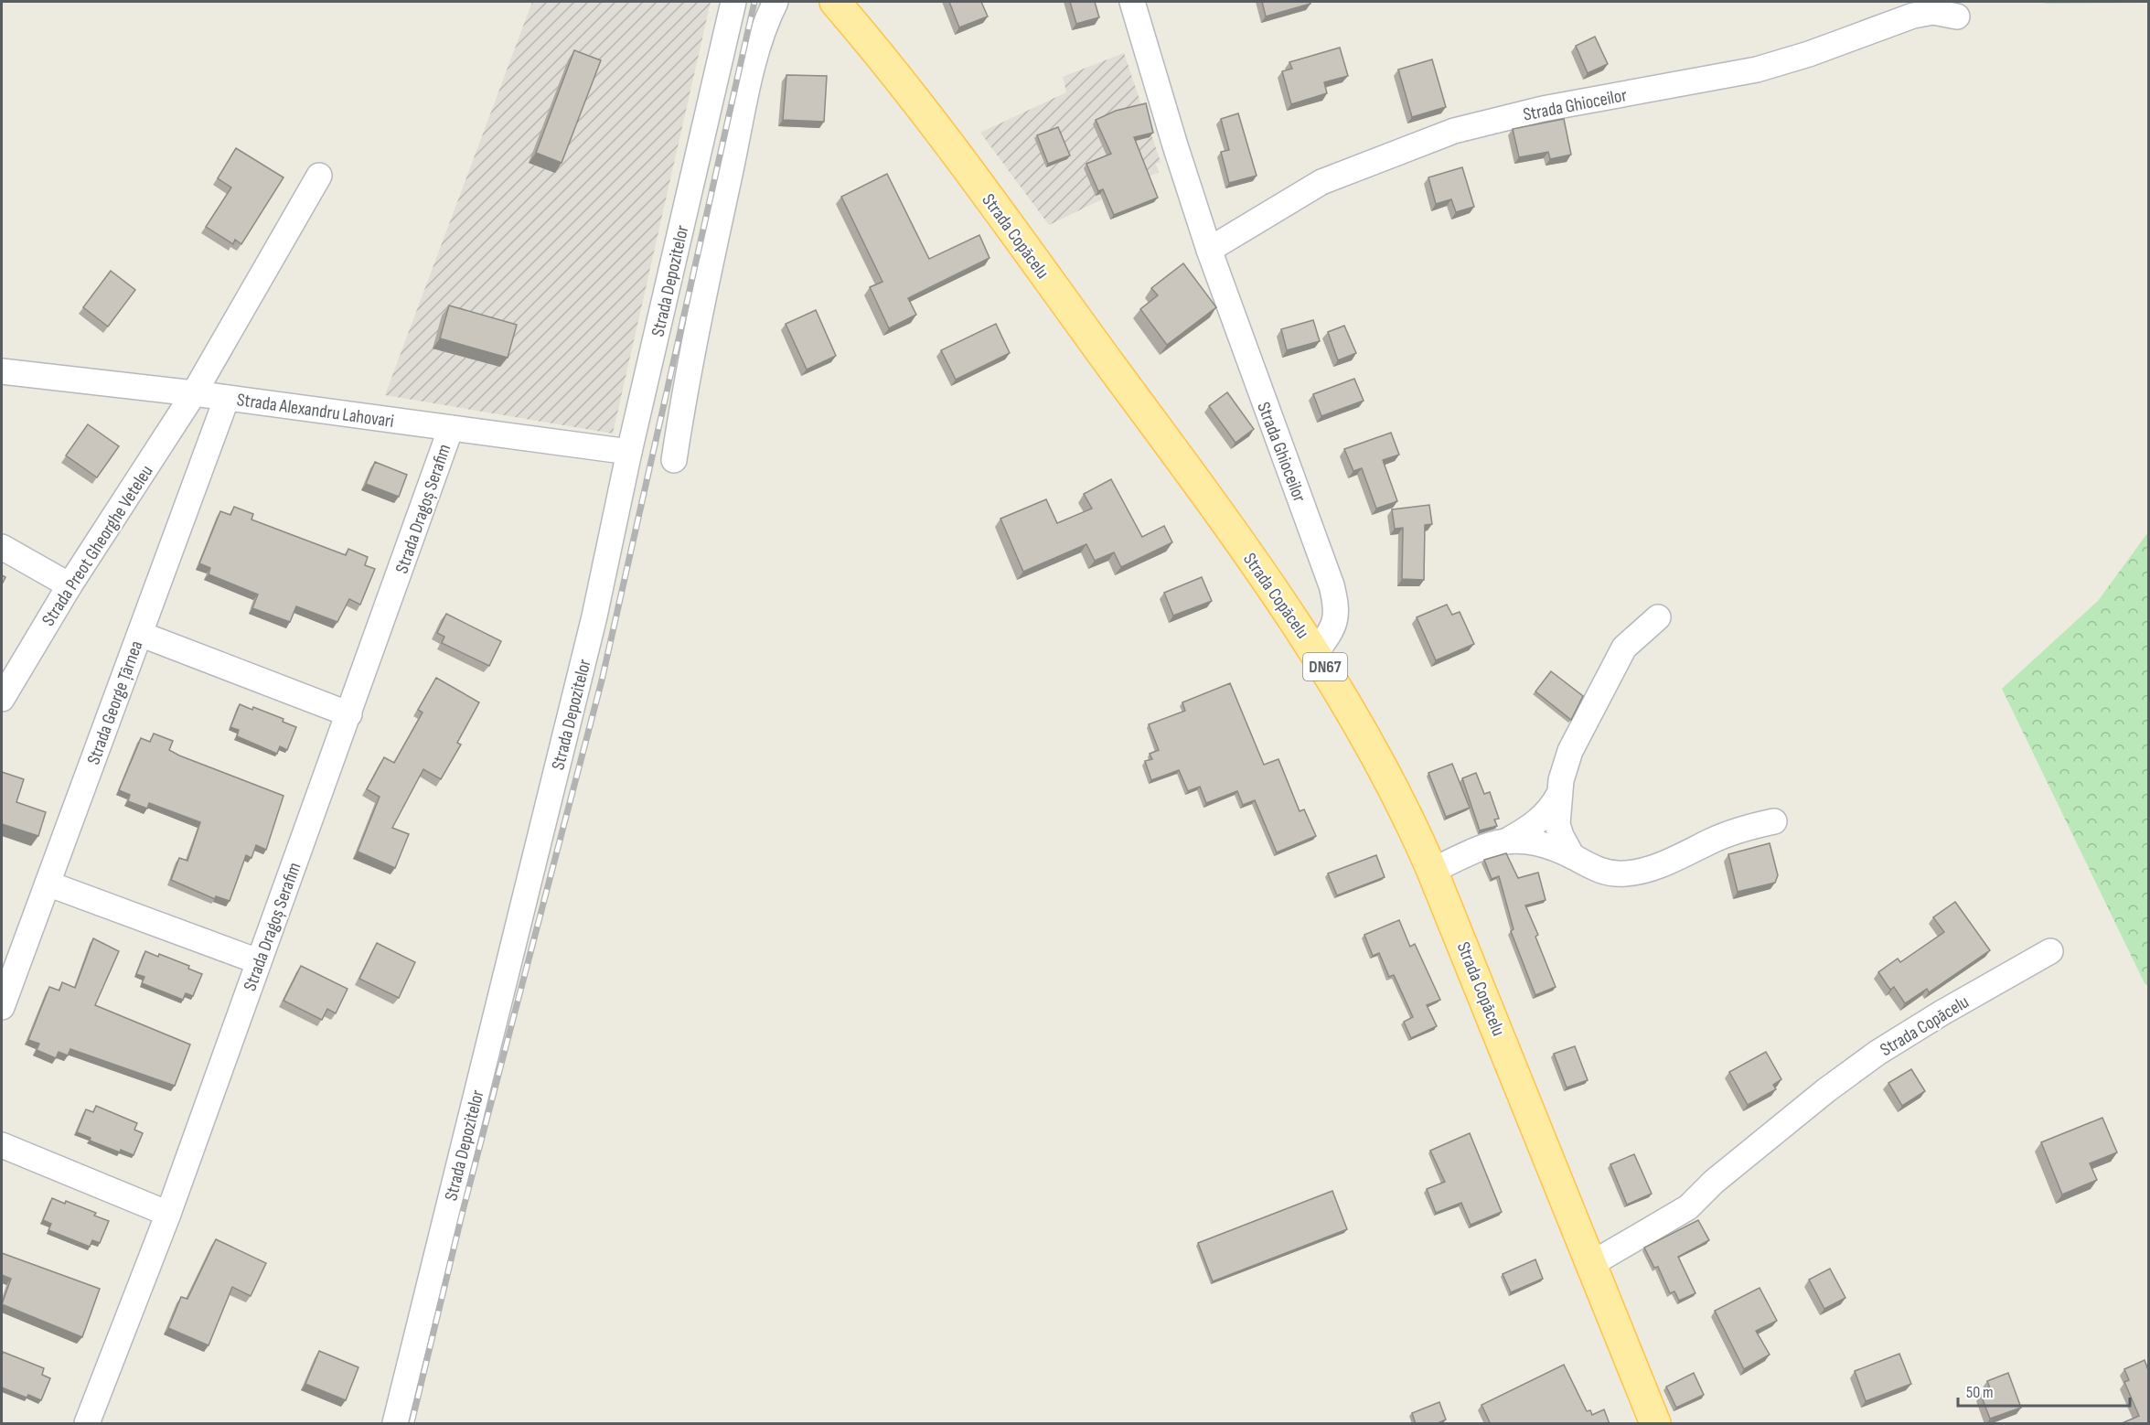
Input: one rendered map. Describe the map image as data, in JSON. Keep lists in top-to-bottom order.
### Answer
{
  "streets": {
    "main road": ["Strada Copăcelu", "DN67"],
    "street": [
      "Strada Ghioceilor",
      "Strada Depozitelor",
      "Strada Alexandru Lahovari",
      "Strada Dragoș Serafim",
      "Strada Preot Gheorghe Veteleu",
      "Strada George Țârnea"
    ]
  },
  "crossings": [
    ["Strada Ghioceilor", "Strada Copăcelu"],
    ["Strada Depozitelor", "Strada Alexandru Lahovari"],
    ["Strada Alexandru Lahovari", "Strada Dragoș Serafim"],
    ["Strada Alexandru Lahovari", "Strada Preot Gheorghe Veteleu"],
    ["Strada Alexandru Lahovari", "Strada George Țârnea"]
  ],
  "scale_bar": "50 m"
}
